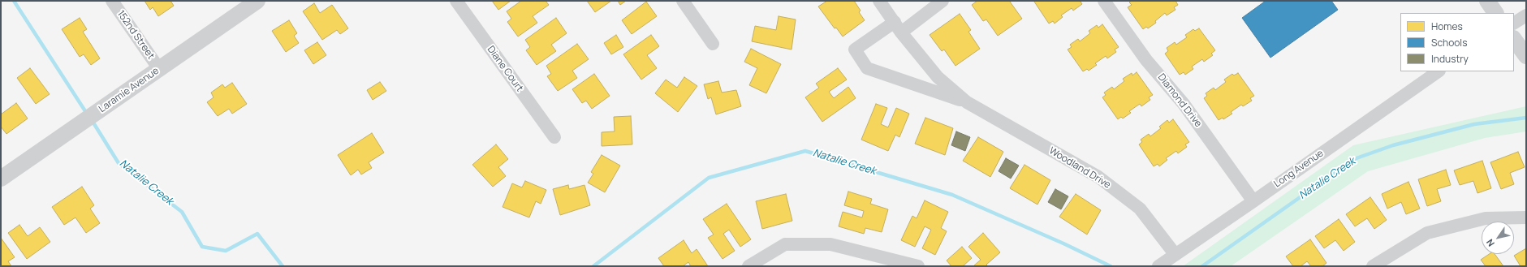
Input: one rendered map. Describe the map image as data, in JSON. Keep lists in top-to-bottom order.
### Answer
{
  "streets": {
    "street": [
      "152nd Street",
      "Diane Court",
      "Laramie Avenue",
      "Diamond Drive",
      "Woodland Drive",
      "Long Avenue"
    ]
  },
  "crossings": [
    ["152nd Street", "Laramie Avenue"],
    ["Diamond Drive", "Long Avenue"],
    ["Woodland Drive", "Long Avenue"]
  ],
  "water": ["Natalie Creek"],
  "legend": ["Homes", "Schools", "Industry"],
  "north": "bottom left"
}
